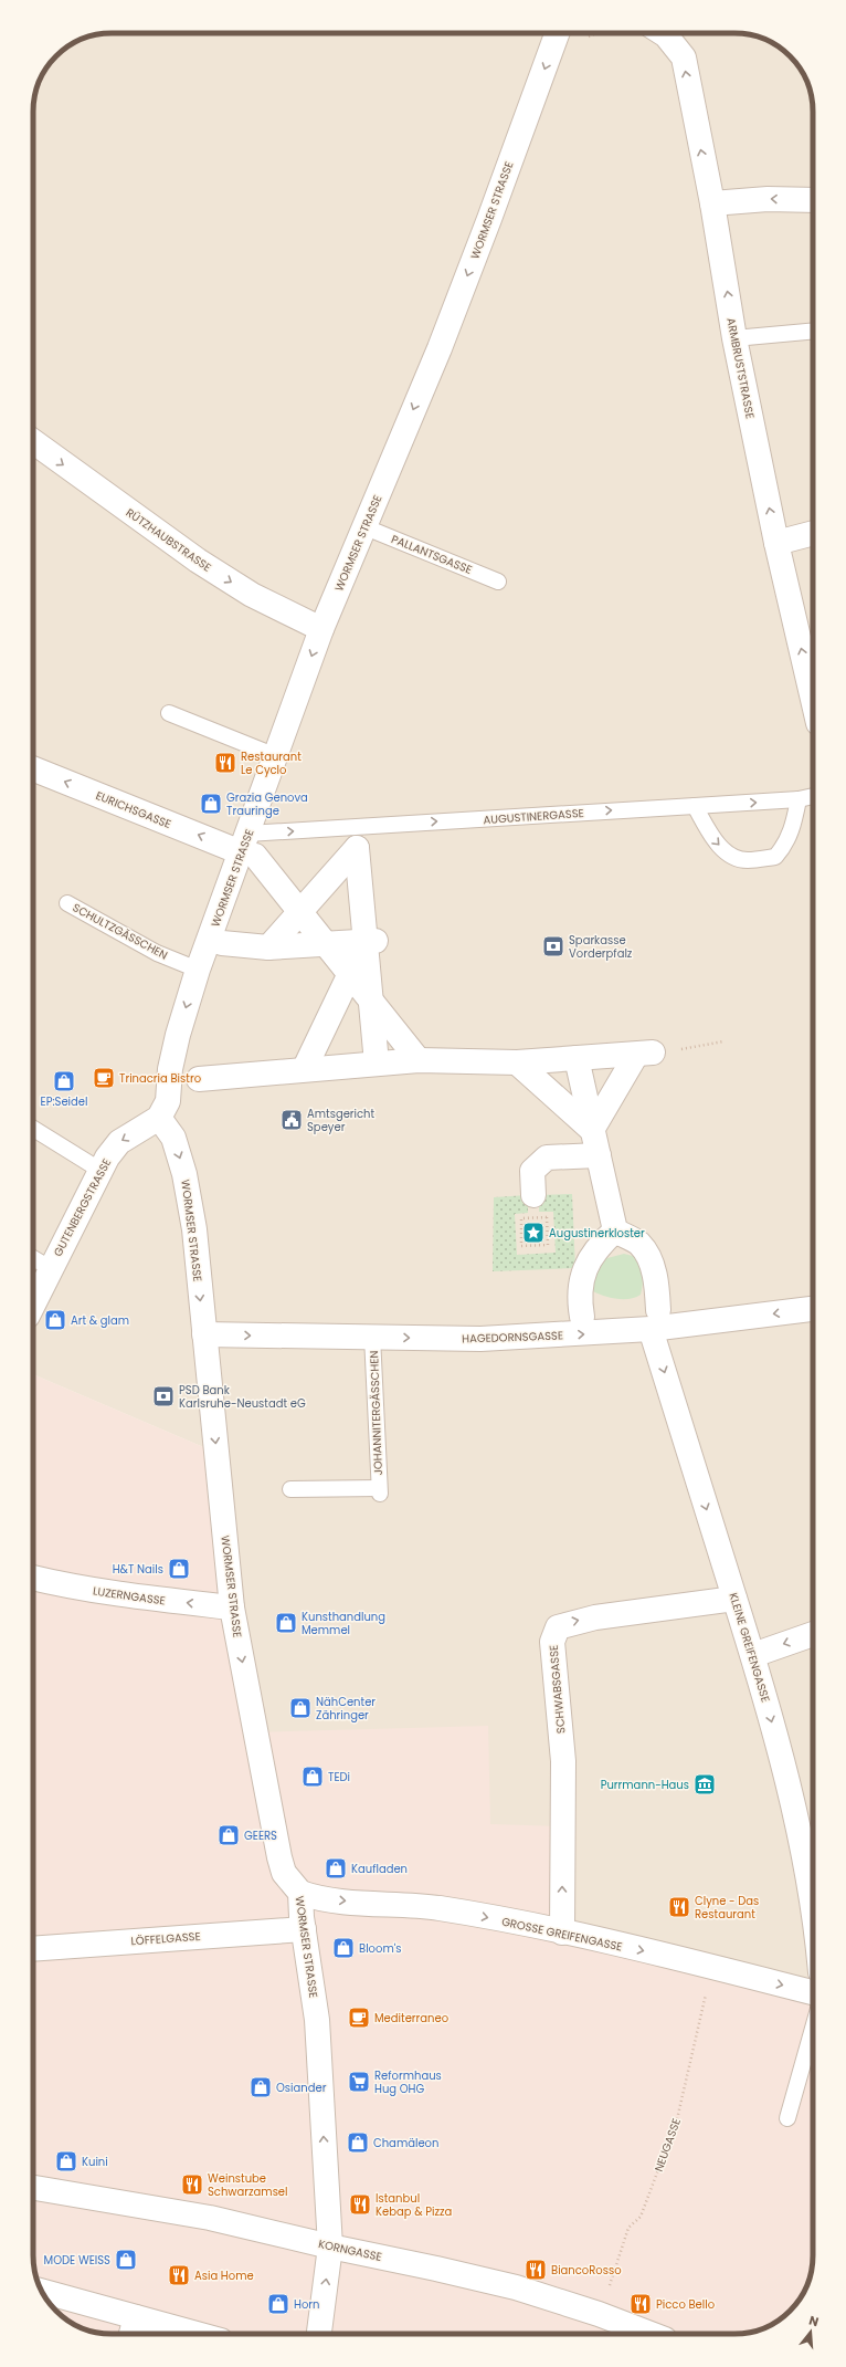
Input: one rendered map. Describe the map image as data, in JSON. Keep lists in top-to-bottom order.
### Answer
{
  "streets": {
    "street": [
      "WORMSER STRASSE",
      "ARMBRUSTSTRASSE",
      "RÜTZHAUBSTRASSE",
      "EURICHSGASSE",
      "GUTENBERGSTRASSE",
      "HAGEDORNSGASSE",
      "LUZERNGASSE",
      "KLEINE GREIFENGASSE",
      "SCHWABSGASSE",
      "GROSSE GREIFENGASSE",
      "LÖFFELGASSE",
      "KORNGASSE"
    ],
    "lane": [
      "PALLANTSGASSE",
      "AUGUSTINERGASSE",
      "SCHULTZGÄSSCHEN",
      "JOHANNITERGÄSSCHEN"
    ],
    "path": ["NEUGASSE"]
  },
  "crossings": [
    ["WORMSER STRASSE", "RÜTZHAUBSTRASSE"],
    ["WORMSER STRASSE", "PALLANTSGASSE"],
    ["WORMSER STRASSE", "EURICHSGASSE"],
    ["WORMSER STRASSE", "AUGUSTINERGASSE"],
    ["WORMSER STRASSE", "SCHULTZGÄSSCHEN"],
    ["WORMSER STRASSE", "GUTENBERGSTRASSE"],
    ["WORMSER STRASSE", "HAGEDORNSGASSE"],
    ["WORMSER STRASSE", "LUZERNGASSE"],
    ["WORMSER STRASSE", "GROSSE GREIFENGASSE"],
    ["WORMSER STRASSE", "LÖFFELGASSE"],
    ["WORMSER STRASSE", "KORNGASSE"],
    ["EURICHSGASSE", "AUGUSTINERGASSE"],
    ["HAGEDORNSGASSE", "JOHANNITERGÄSSCHEN"],
    ["HAGEDORNSGASSE", "KLEINE GREIFENGASSE"],
    ["KLEINE GREIFENGASSE", "SCHWABSGASSE"],
    ["SCHWABSGASSE", "GROSSE GREIFENGASSE"],
    ["GROSSE GREIFENGASSE", "NEUGASSE"],
    ["NEUGASSE", "KORNGASSE"]
  ],
  "one_way": [
    "ARMBRUSTSTRASSE",
    "RÜTZHAUBSTRASSE",
    "EURICHSGASSE",
    "AUGUSTINERGASSE",
    "LUZERNGASSE",
    "KLEINE GREIFENGASSE",
    "GROSSE GREIFENGASSE"
  ],
  "places": {
    "restaurant": [
      "Restaurant Le Cyclo",
      "Clyne - Das Restaurant",
      "Weinstube Schwarzamsel",
      "Istanbul Kebap & Pizza",
      "BiancoRosso",
      "Asia Home",
      "Picco Bello"
    ],
    "shop": [
      "Grazia Genova Trauringe",
      "EP:Seidel",
      "Art & glam",
      "H&T Nails",
      "Kunsthandlung Memmel",
      "NähCenter Zähringer",
      "TEDi",
      "GEERS",
      "Kaufladen",
      "Bloom's",
      "Osiander",
      "Chamäleon",
      "Kuini",
      "MODE WEISS",
      "Horn"
    ],
    "bank": ["Sparkasse Vorderpfalz", "PSD Bank Karlsruhe-Neustadt eG"],
    "cafe": ["Trinacria Bistro", "Mediterraneo"],
    "public building": ["Amtsgericht Speyer"],
    "place": ["Augustinerkloster"],
    "museum": ["Purrmann-Haus"],
    "supermarket": ["Reformhaus Hug OHG"]
  },
  "north": "top"
}
